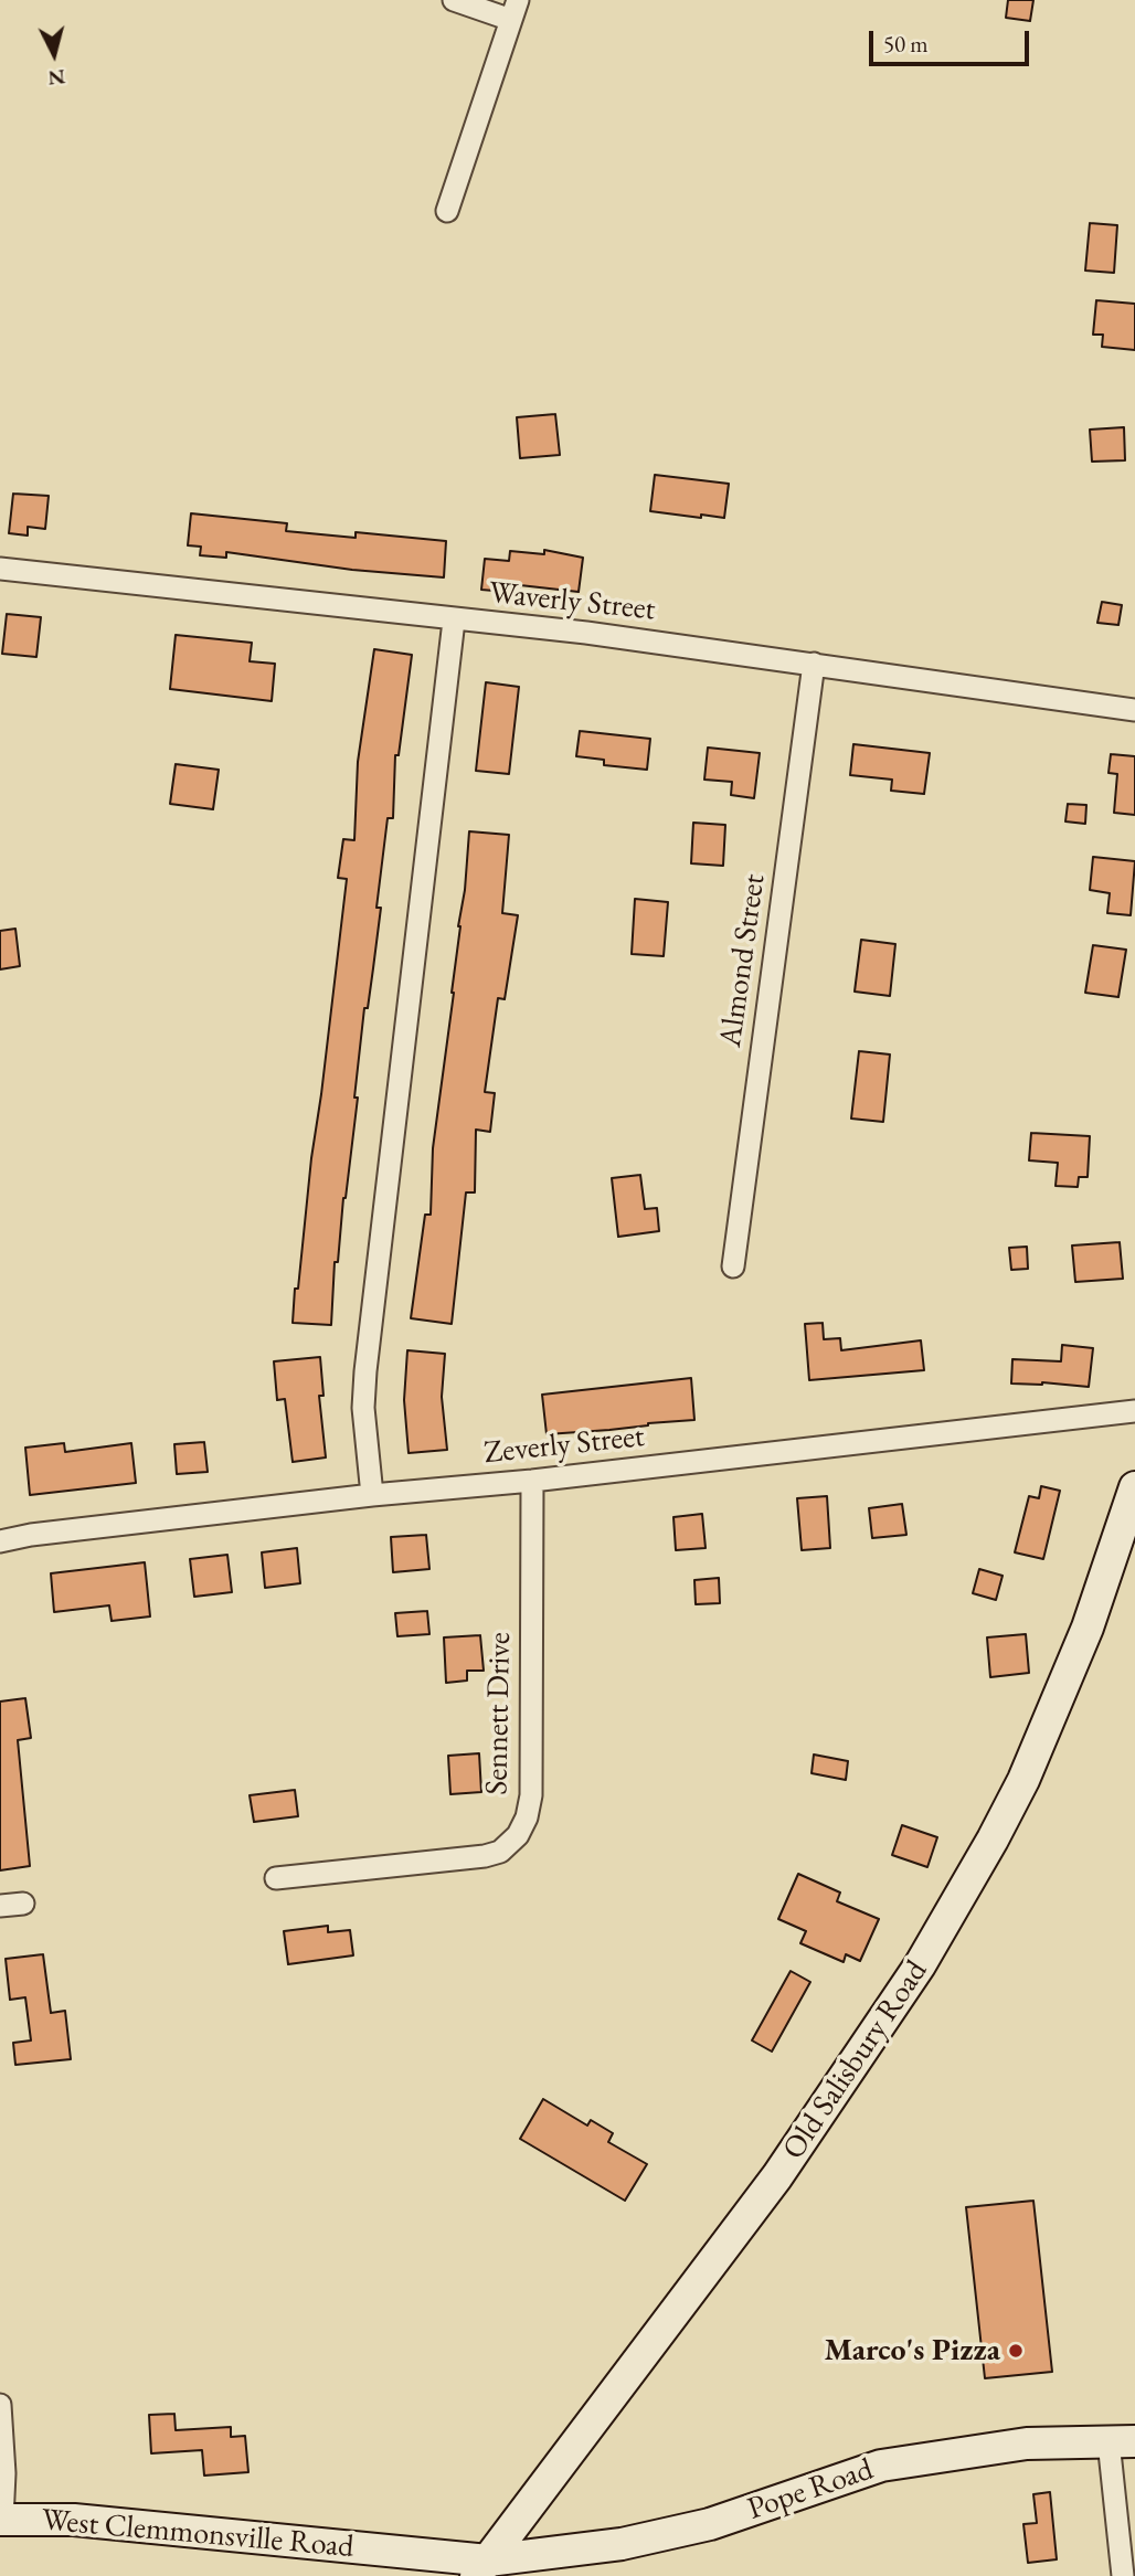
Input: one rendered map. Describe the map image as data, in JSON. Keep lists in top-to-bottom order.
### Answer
{
  "streets": {
    "main road": ["Old Salisbury Road", "Pope Road", "West Clemmonsville Road"],
    "street": [
      "Waverly Street",
      "Almond Street",
      "Zeverly Street",
      "Sennett Drive"
    ]
  },
  "crossings": [
    ["Waverly Street", "Almond Street"],
    ["Zeverly Street", "Sennett Drive"],
    ["Old Salisbury Road", "Pope Road"],
    ["Old Salisbury Road", "West Clemmonsville Road"],
    ["Pope Road", "West Clemmonsville Road"]
  ],
  "places": ["Marco's Pizza"],
  "scale_bar": "50 m",
  "north": "bottom"
}
